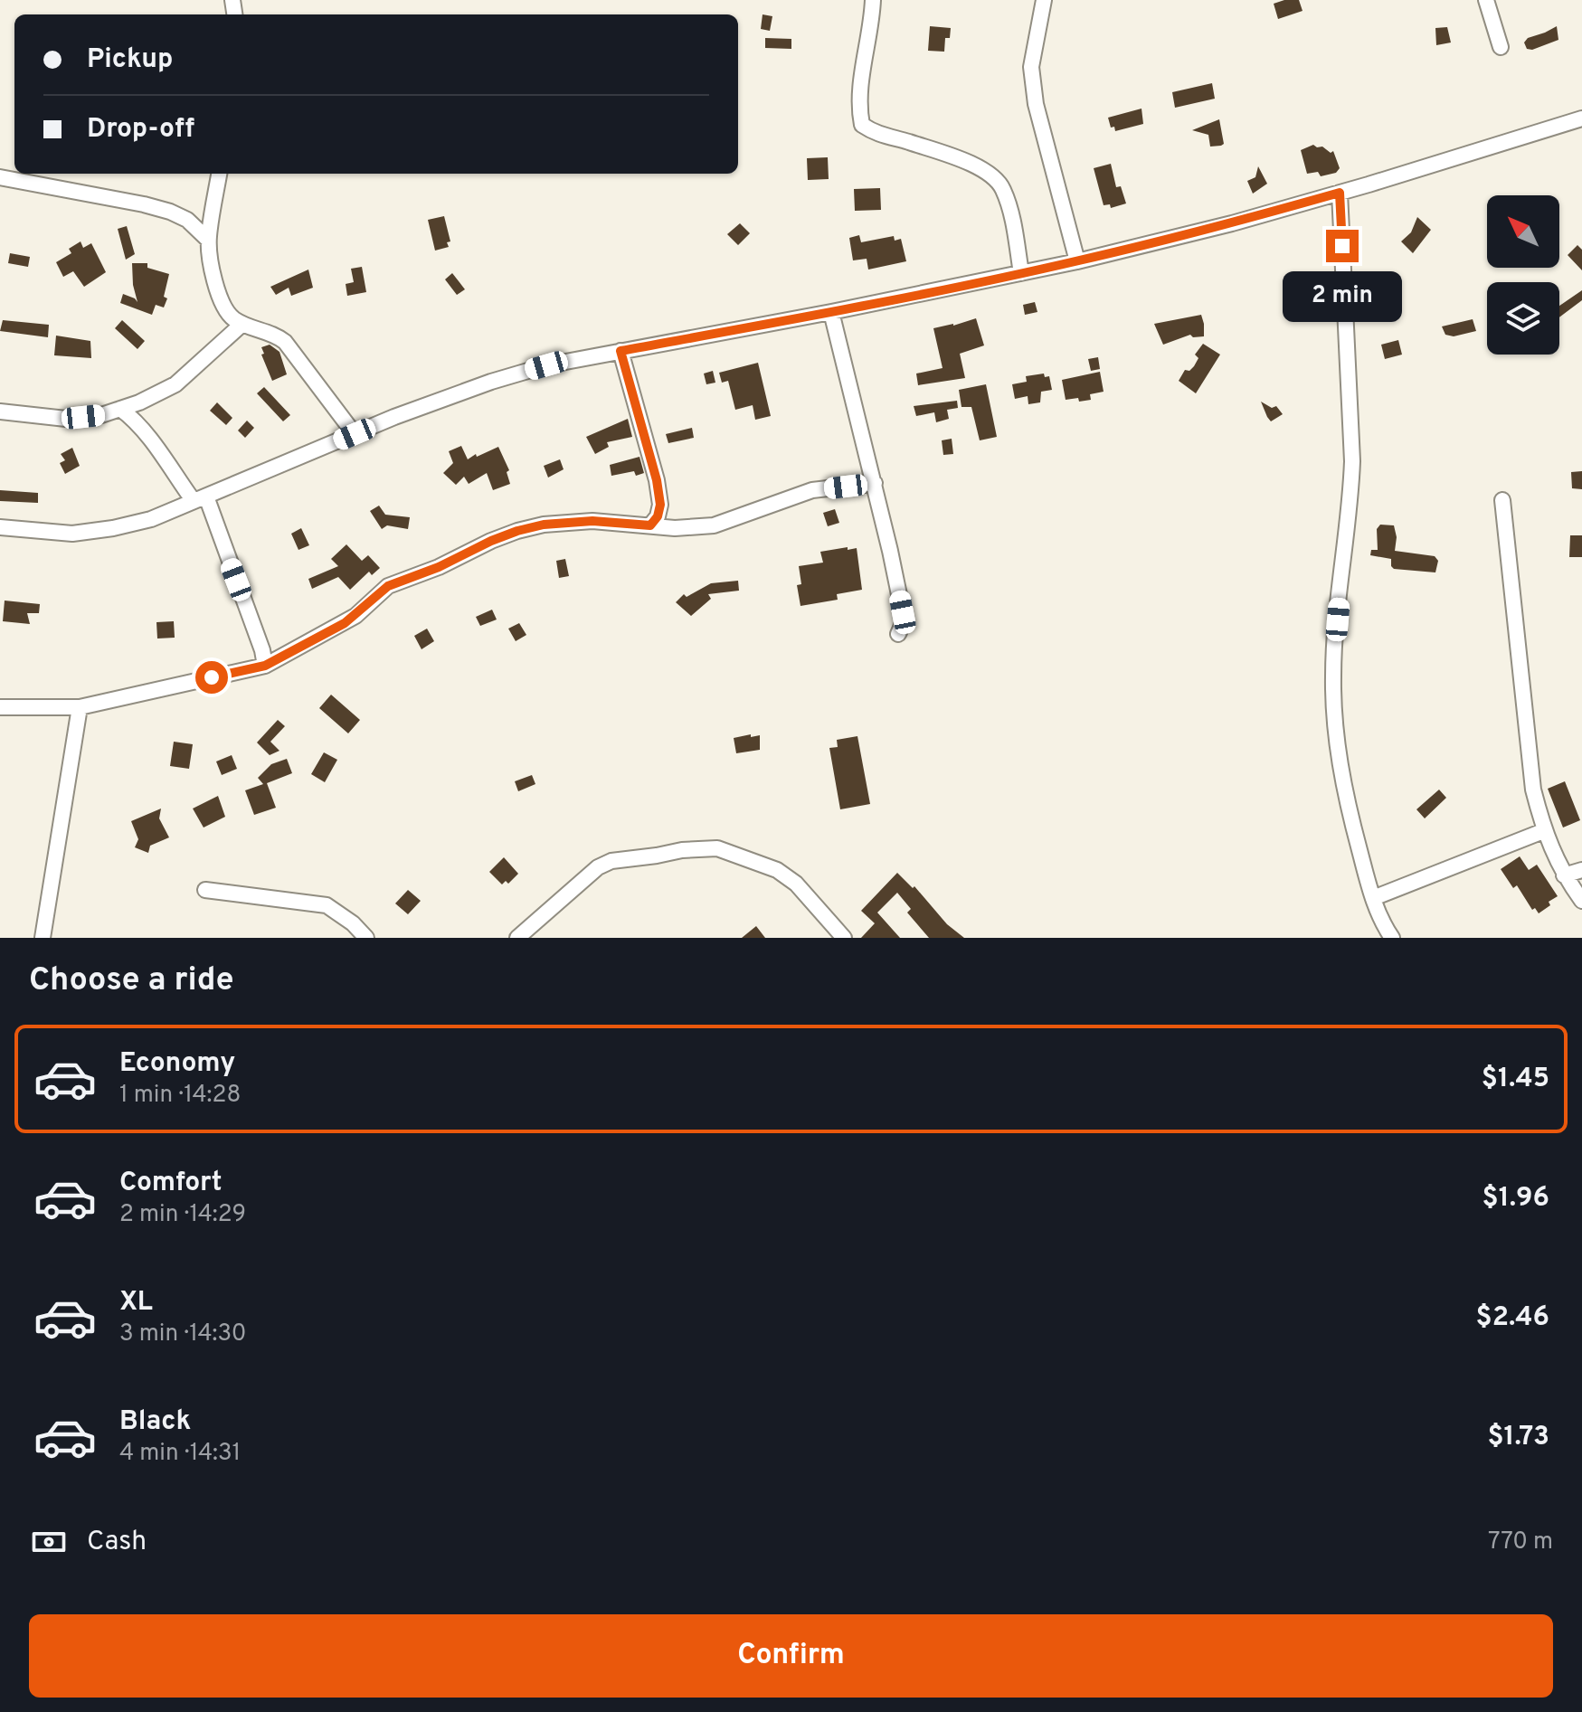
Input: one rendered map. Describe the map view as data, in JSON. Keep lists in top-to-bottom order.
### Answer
{
  "north": "top left",
  "page": {
    "banner": ["Pickup", "Drop-off"],
    "bubble": "2 min",
    "heading": "Choose a ride",
    "list": [
      {
        "name": "Economy",
        "note": "1 min · 14:28",
        "value": "$1.45"
      },
      {
        "name": "Comfort",
        "note": "2 min · 14:29",
        "value": "$1.96"
      },
      {
        "name": "XL",
        "note": "3 min · 14:30",
        "value": "$2.46"
      },
      {
        "name": "Black",
        "note": "4 min · 14:31",
        "value": "$1.73"
      }
    ],
    "pay": ["Cash", "770 m"],
    "buttons": "Confirm"
  }
}
